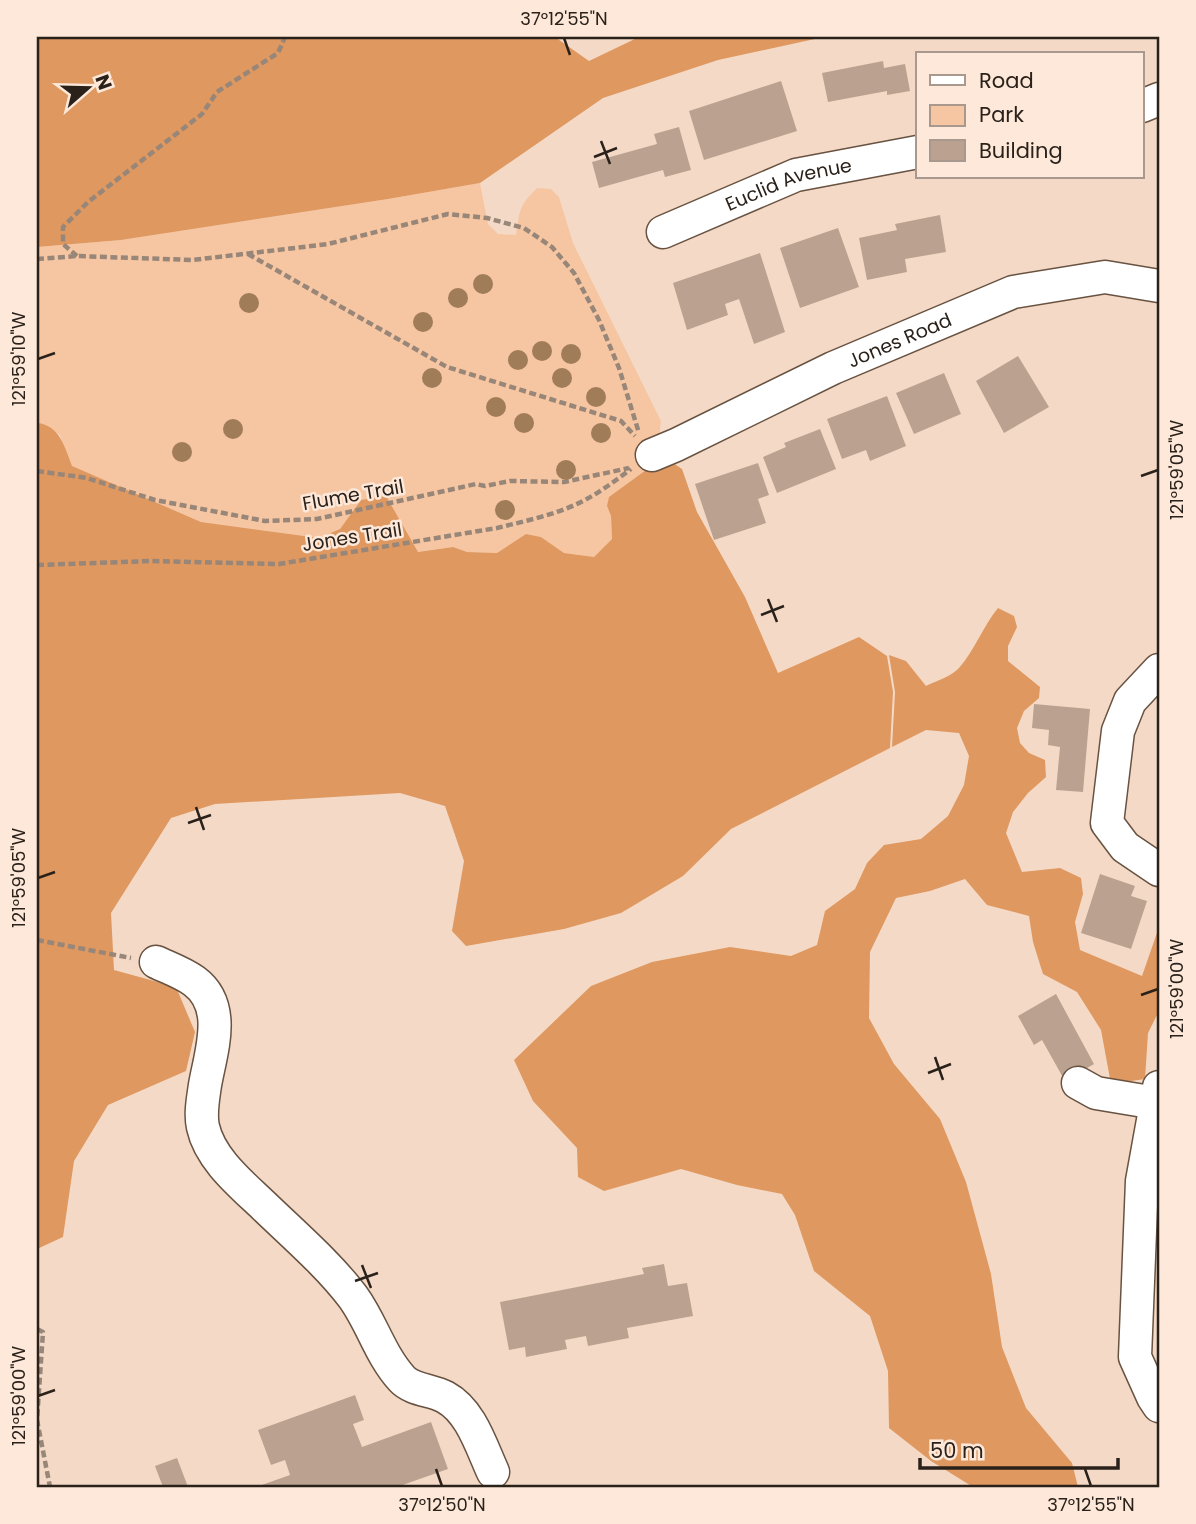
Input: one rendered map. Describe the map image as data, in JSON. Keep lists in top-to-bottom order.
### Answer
{
  "streets": {
    "street": ["Euclid Avenue", "Jones Road"],
    "path": ["Flume Trail", "Jones Trail"]
  },
  "crossings": [
    ["Jones Road", "Flume Trail"],
    ["Jones Road", "Jones Trail"],
    ["Flume Trail", "Jones Trail"]
  ],
  "legend": ["Road", "Park", "Building"],
  "scale_bar": "50 m",
  "north": "right",
  "coordinates": [
    "37°12'55\"N",
    "121°59'10\"W",
    "121°59'05\"W",
    "121°59'00\"W",
    "37°12'50\"N"
  ]
}
